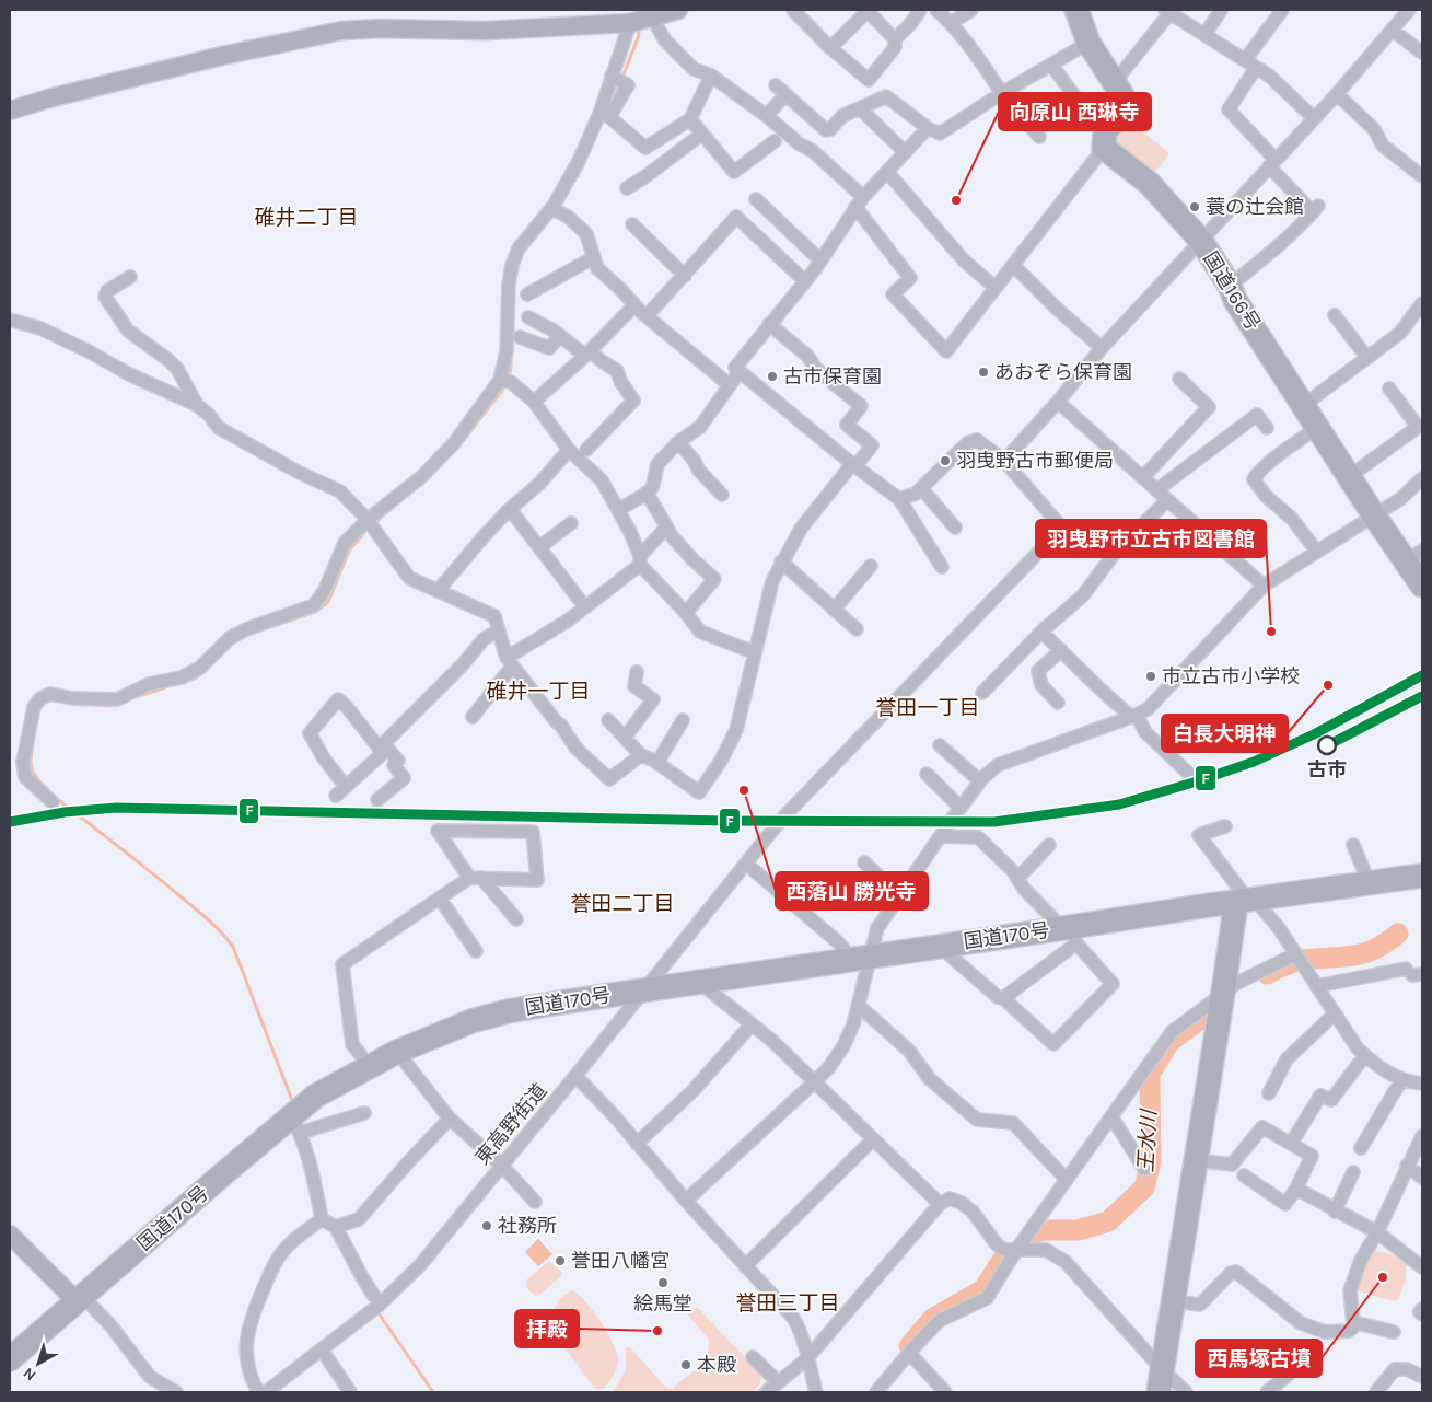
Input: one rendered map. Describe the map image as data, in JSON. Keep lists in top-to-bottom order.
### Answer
{
  "streets": {
    "highway": ["国道166号", "国道170号"],
    "street": ["東高野街道"]
  },
  "crossings": [
    ["国道170号", "東高野街道"]
  ],
  "districts": [
    "碓井二丁目",
    "碓井一丁目",
    "誉田一丁目",
    "誉田二丁目",
    "誉田三丁目"
  ],
  "water": ["王水川"],
  "places": [
    "向原山 西琳寺",
    "蓑の辻会館",
    "あおぞら保育園",
    "古市保育園",
    "羽曳野古市郵便局",
    "羽曳野市立古市図書館",
    "市立古市小学校",
    "白長大明神",
    "古市",
    "西落山 勝光寺",
    "社務所",
    "誉田八幡宮",
    "西馬塚古墳",
    "絵馬堂",
    "拝殿",
    "本殿"
  ],
  "lines": ["transit line F"],
  "north": "bottom left"
}
